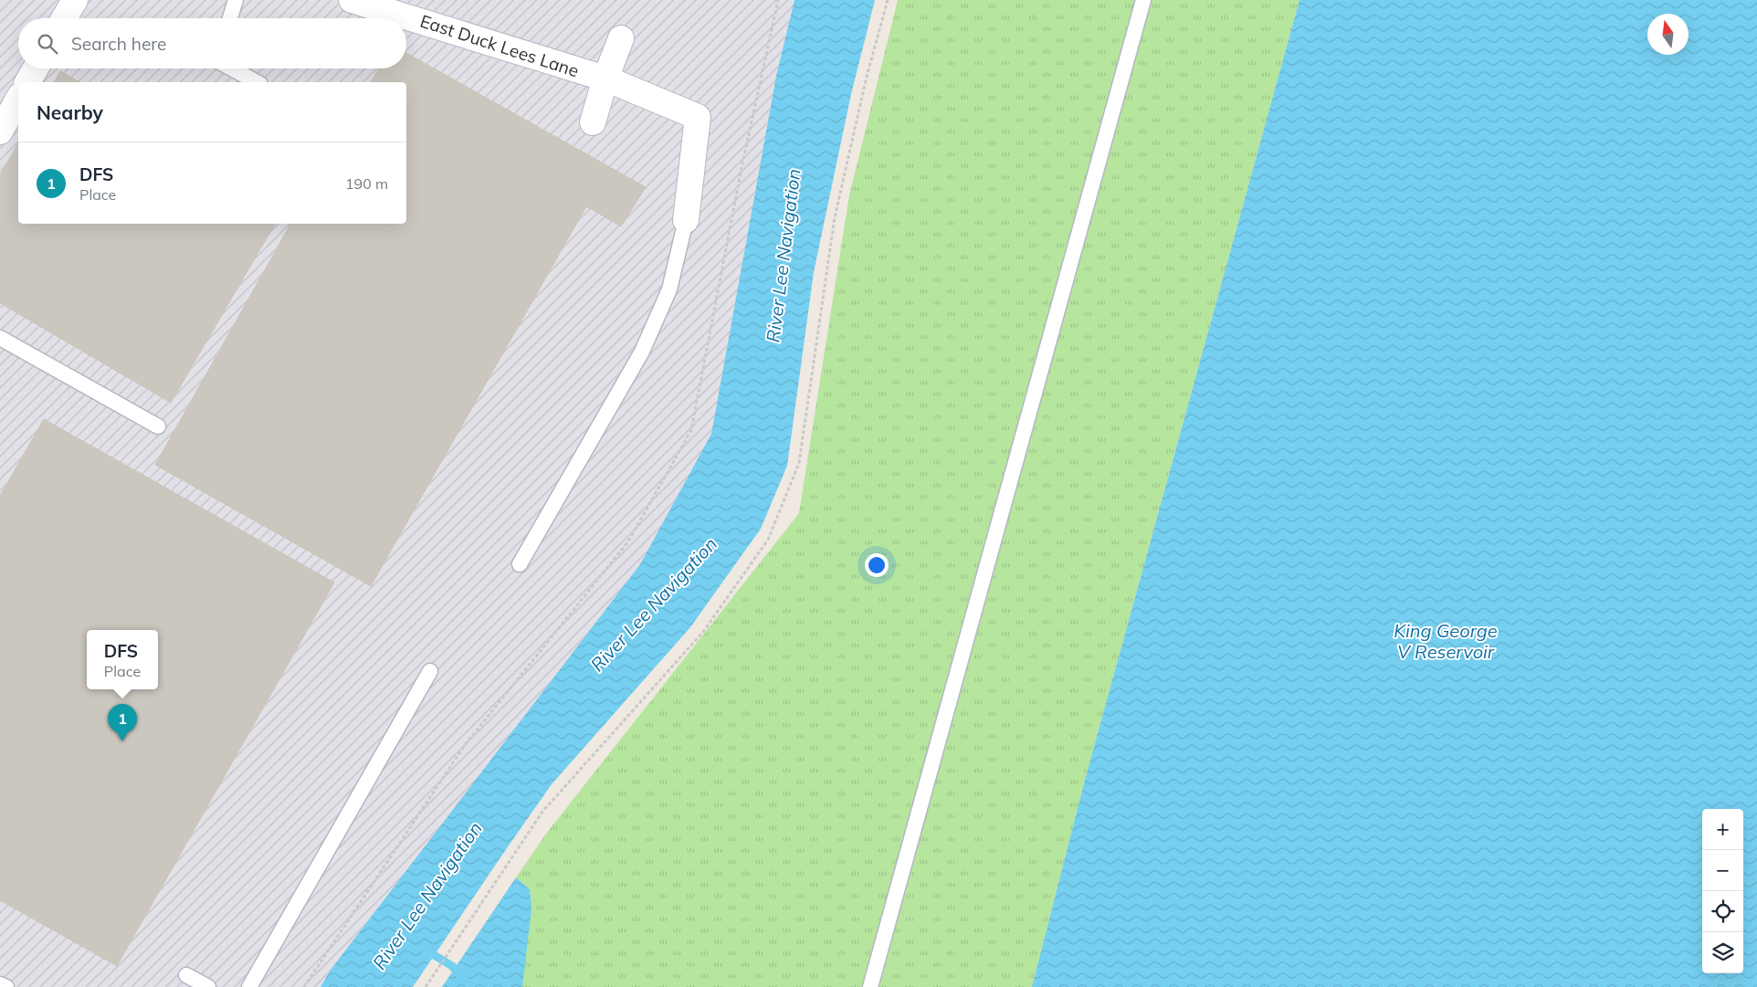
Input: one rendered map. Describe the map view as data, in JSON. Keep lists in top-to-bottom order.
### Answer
{
  "streets": {
    "street": ["East Duck Lees Lane"]
  },
  "water": ["River Lee Navigation", "King George V Reservoir"],
  "north": "top",
  "page": {
    "search": "Search here",
    "heading": "Nearby",
    "list": [
      {
        "mark": "1",
        "name": "DFS",
        "note": "Place",
        "value": "190 m"
      }
    ],
    "popup": ["DFS", "Place"],
    "pins": "1",
    "map_buttons": ["+", "−"]
  }
}
